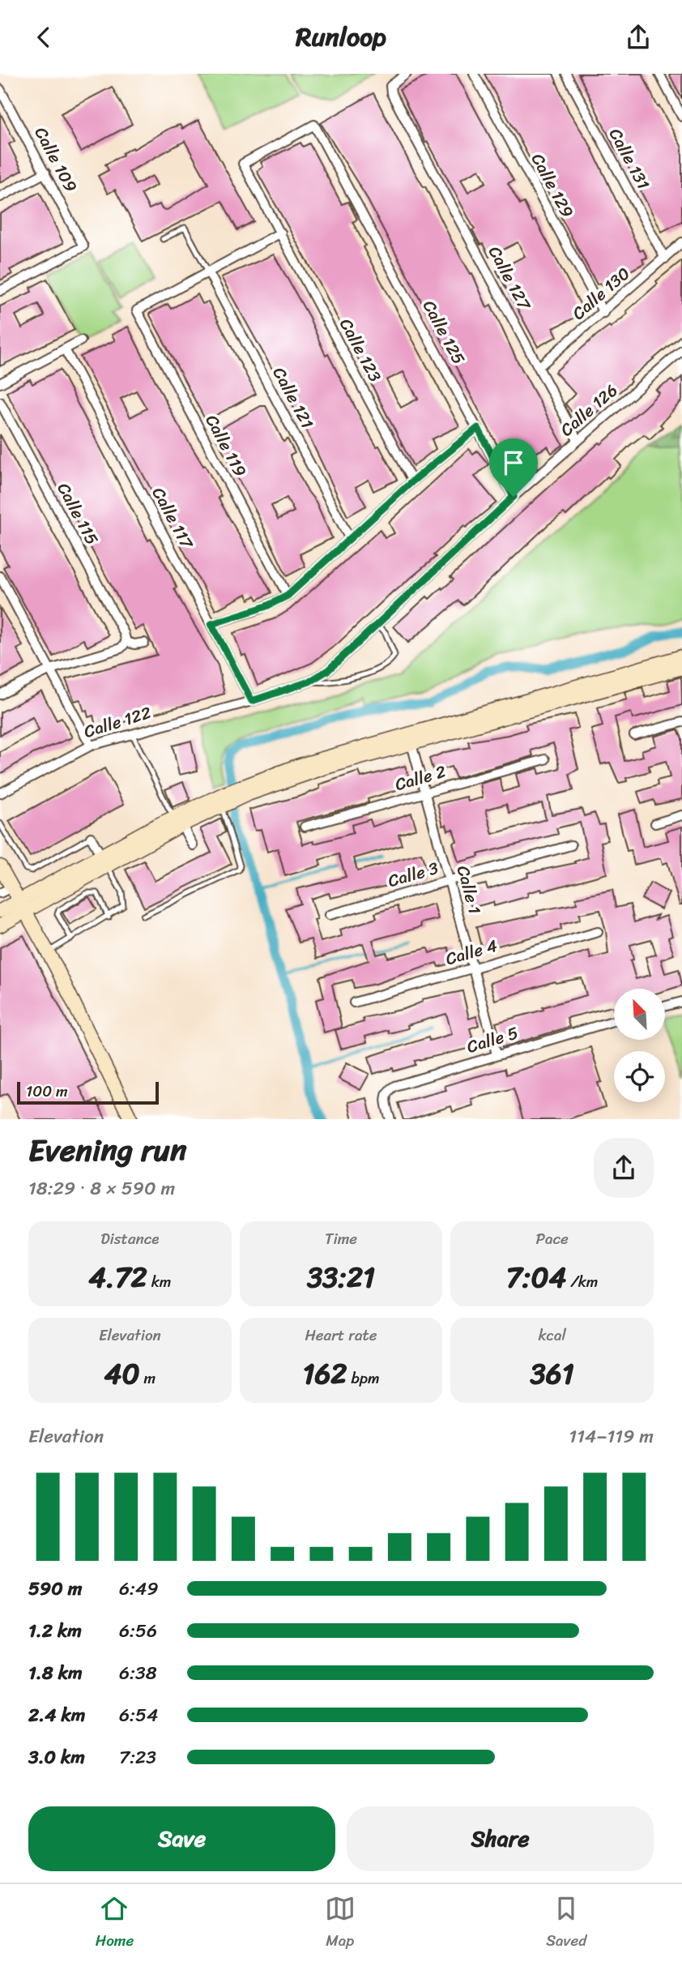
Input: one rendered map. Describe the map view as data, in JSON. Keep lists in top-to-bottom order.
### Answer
{
  "streets": {
    "street": [
      "Calle 131",
      "Calle 109",
      "Calle 129",
      "Calle 127",
      "Calle 130",
      "Calle 125",
      "Calle 123",
      "Calle 121",
      "Calle 126",
      "Calle 119",
      "Calle 115",
      "Calle 117",
      "Calle 122",
      "Calle 2",
      "Calle 3",
      "Calle 1",
      "Calle 4",
      "Calle 5"
    ]
  },
  "crossings": [
    ["Calle 131", "Calle 130"],
    ["Calle 129", "Calle 130"],
    ["Calle 127", "Calle 130"],
    ["Calle 127", "Calle 126"],
    ["Calle 125", "Calle 123"],
    ["Calle 125", "Calle 126"],
    ["Calle 121", "Calle 119"],
    ["Calle 126", "Calle 117"],
    ["Calle 126", "Calle 122"],
    ["Calle 117", "Calle 122"],
    ["Calle 2", "Calle 1"],
    ["Calle 3", "Calle 1"],
    ["Calle 1", "Calle 4"],
    ["Calle 1", "Calle 5"]
  ],
  "scale_bar": "100 m",
  "north": "top left",
  "page": {
    "header": "Runloop",
    "scale": "100 m",
    "heading": ["Evening run", "18:29 · 8 × 590 m"],
    "stats": [
      ["Distance", "4.72 km"],
      ["Time", "33:21"],
      ["Pace", "7:04 /km"],
      ["Elevation", "40 m"],
      ["Heart rate", "162 bpm"],
      ["kcal", "361"]
    ],
    "chart": ["Elevation", "114–119 m"],
    "list": [
      {
        "name": "590 m",
        "note": "6:49"
      },
      {
        "name": "1.2 km",
        "note": "6:56"
      },
      {
        "name": "1.8 km",
        "note": "6:38"
      },
      {
        "name": "2.4 km",
        "note": "6:54"
      },
      {
        "name": "3.0 km",
        "note": "7:23"
      }
    ],
    "buttons": ["Save", "Share"],
    "tabs": ["Home", "Map", "Saved"]
  }
}
